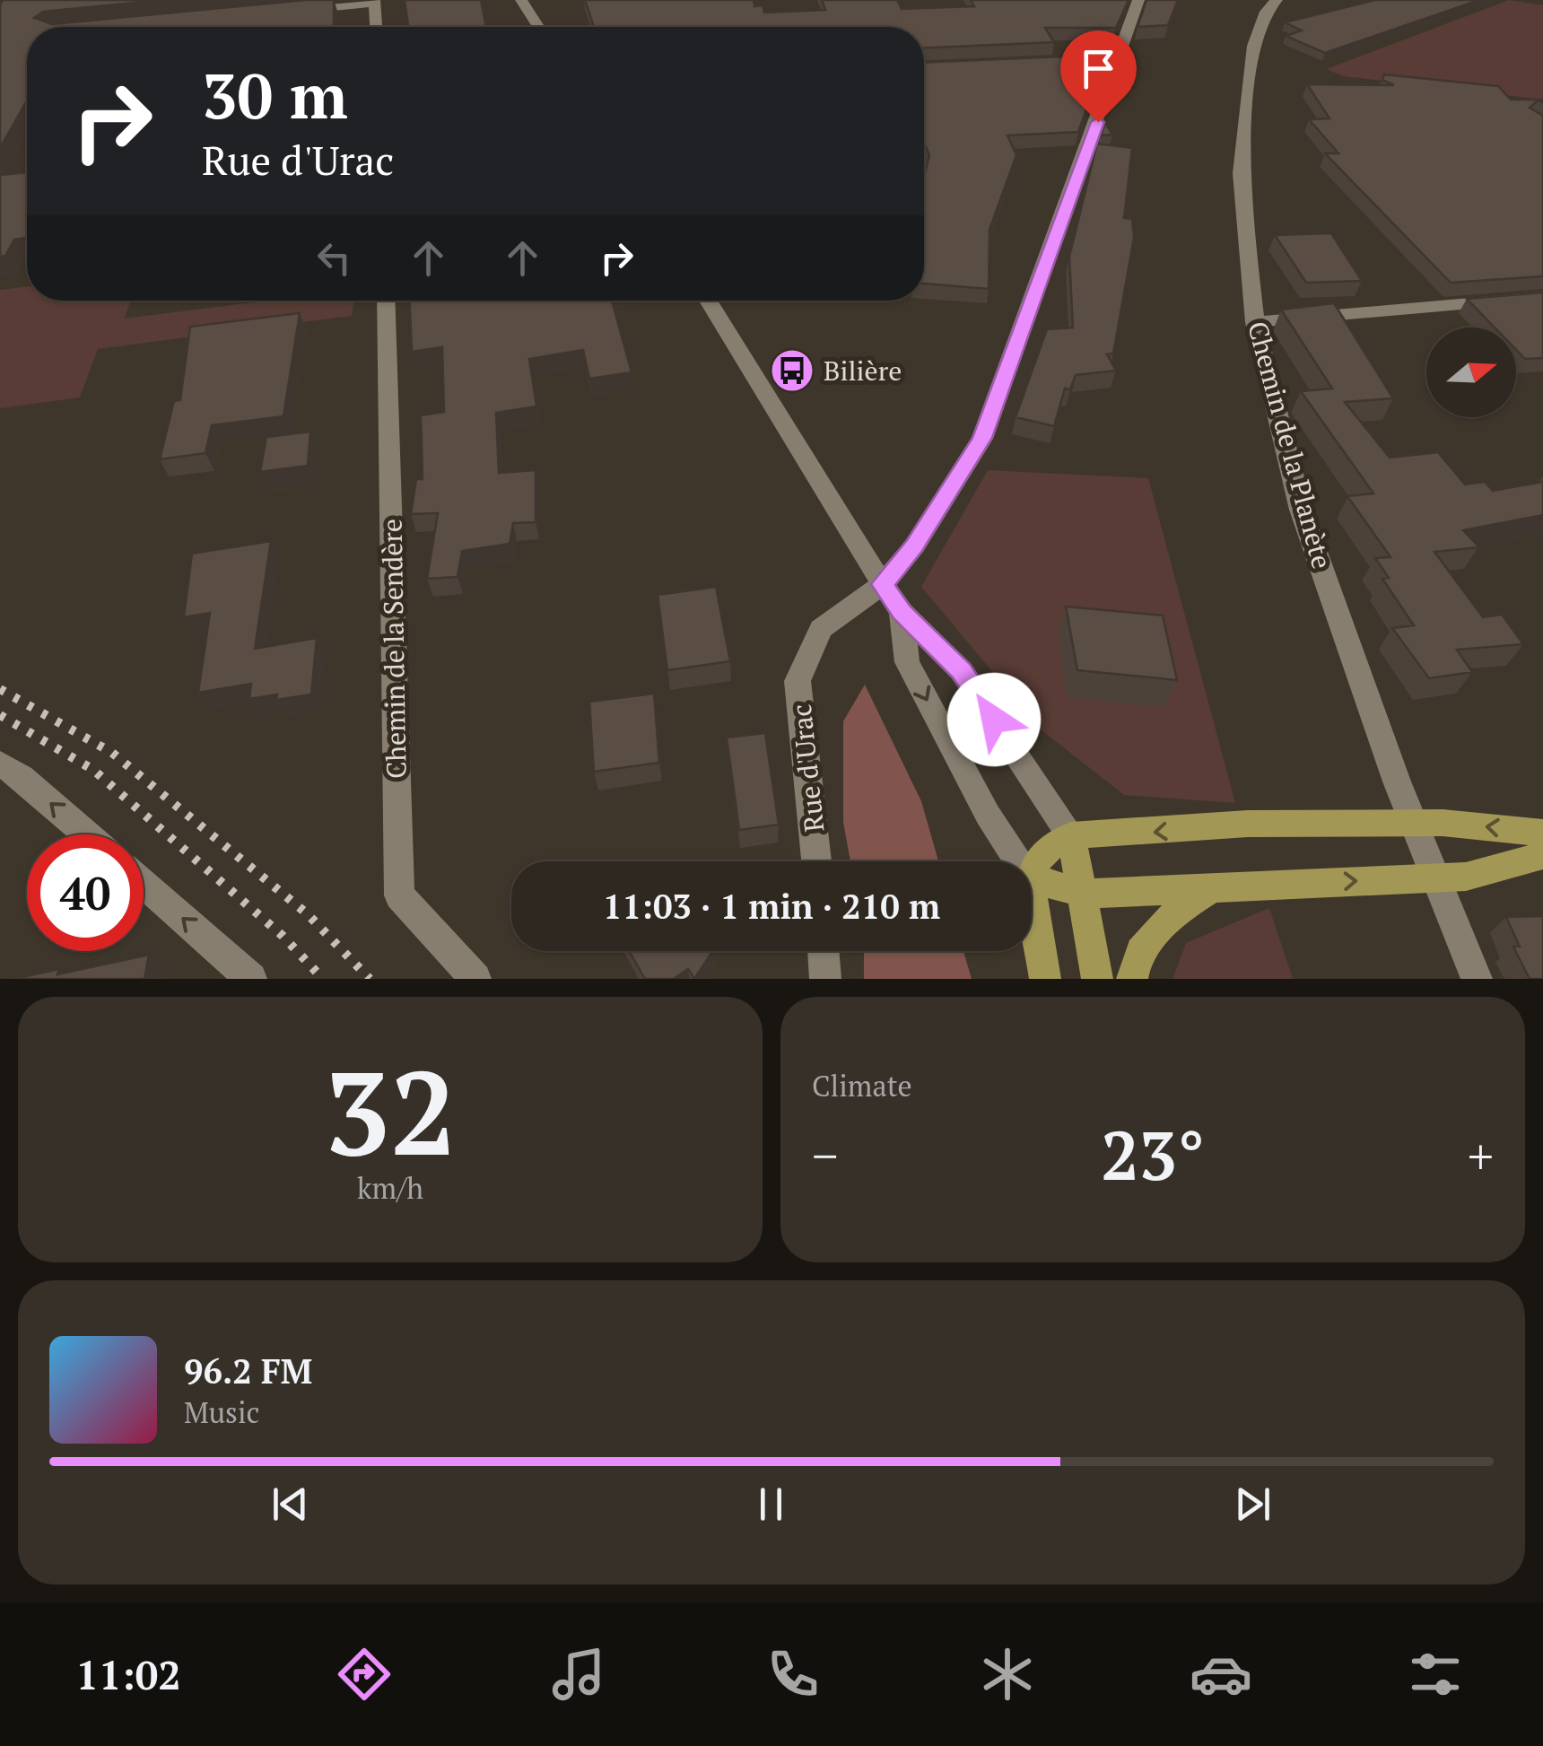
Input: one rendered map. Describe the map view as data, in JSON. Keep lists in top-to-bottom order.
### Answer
{
  "streets": {
    "street": ["Chemin de la Planète", "Chemin de la Sendère", "Rue d'Urac"]
  },
  "places": {
    "bus stop": ["Bilière"]
  },
  "north": "right",
  "page": {
    "turn": ["30 m", "Rue d'Urac"],
    "limit": "40",
    "trip": "11:03 · 1 min · 210 m",
    "tile": [
      ["32", "km/h"],
      "Climate"
    ],
    "heat": ["−", "23°", "+"],
    "song": ["96.2 FM", "Music"],
    "tabs": "11:02"
  }
}
